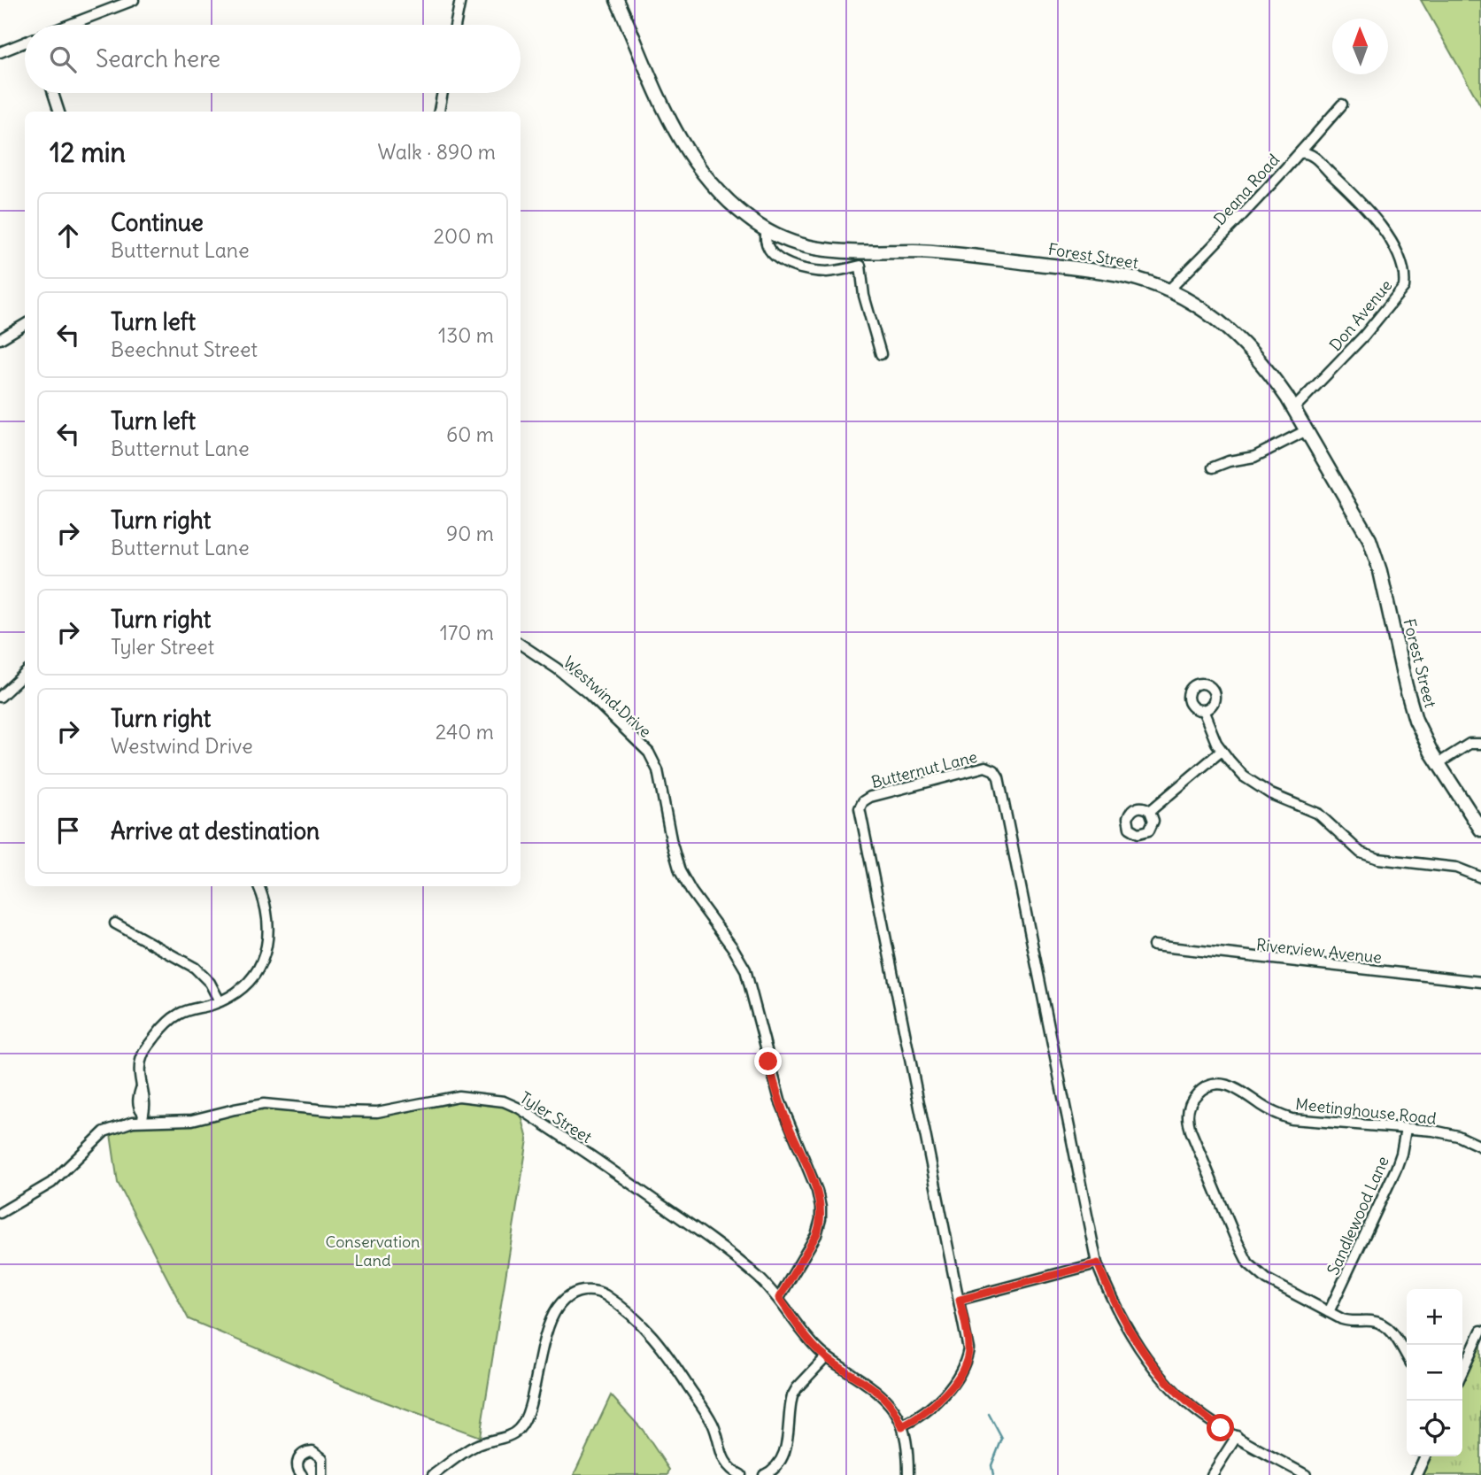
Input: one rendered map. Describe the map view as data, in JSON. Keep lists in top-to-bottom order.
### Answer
{
  "streets": {
    "street": [
      "Deana Road",
      "Forest Street",
      "Don Avenue",
      "Westwind Drive",
      "Butternut Lane",
      "Riverview Avenue",
      "Meetinghouse Road",
      "Tyler Street",
      "Sandlewood Lane"
    ]
  },
  "crossings": [
    ["Deana Road", "Forest Street"],
    ["Deana Road", "Don Avenue"],
    ["Forest Street", "Don Avenue"],
    ["Westwind Drive", "Tyler Street"],
    ["Butternut Lane", "Tyler Street"],
    ["Meetinghouse Road", "Sandlewood Lane"]
  ],
  "parks": ["Conservation Land"],
  "north": "top",
  "page": {
    "search": "Search here",
    "heading": ["12 min", "Walk · 890 m"],
    "list": [
      ["Continue", "Butternut Lane", "200 m"],
      ["Turn left", "Beechnut Street", "130 m"],
      ["Turn left", "Butternut Lane", "60 m"],
      ["Turn right", "Butternut Lane", "90 m"],
      ["Turn right", "Tyler Street", "170 m"],
      ["Turn right", "Westwind Drive", "240 m"],
      "Arrive at destination"
    ],
    "map_buttons": ["+", "−"]
  }
}
